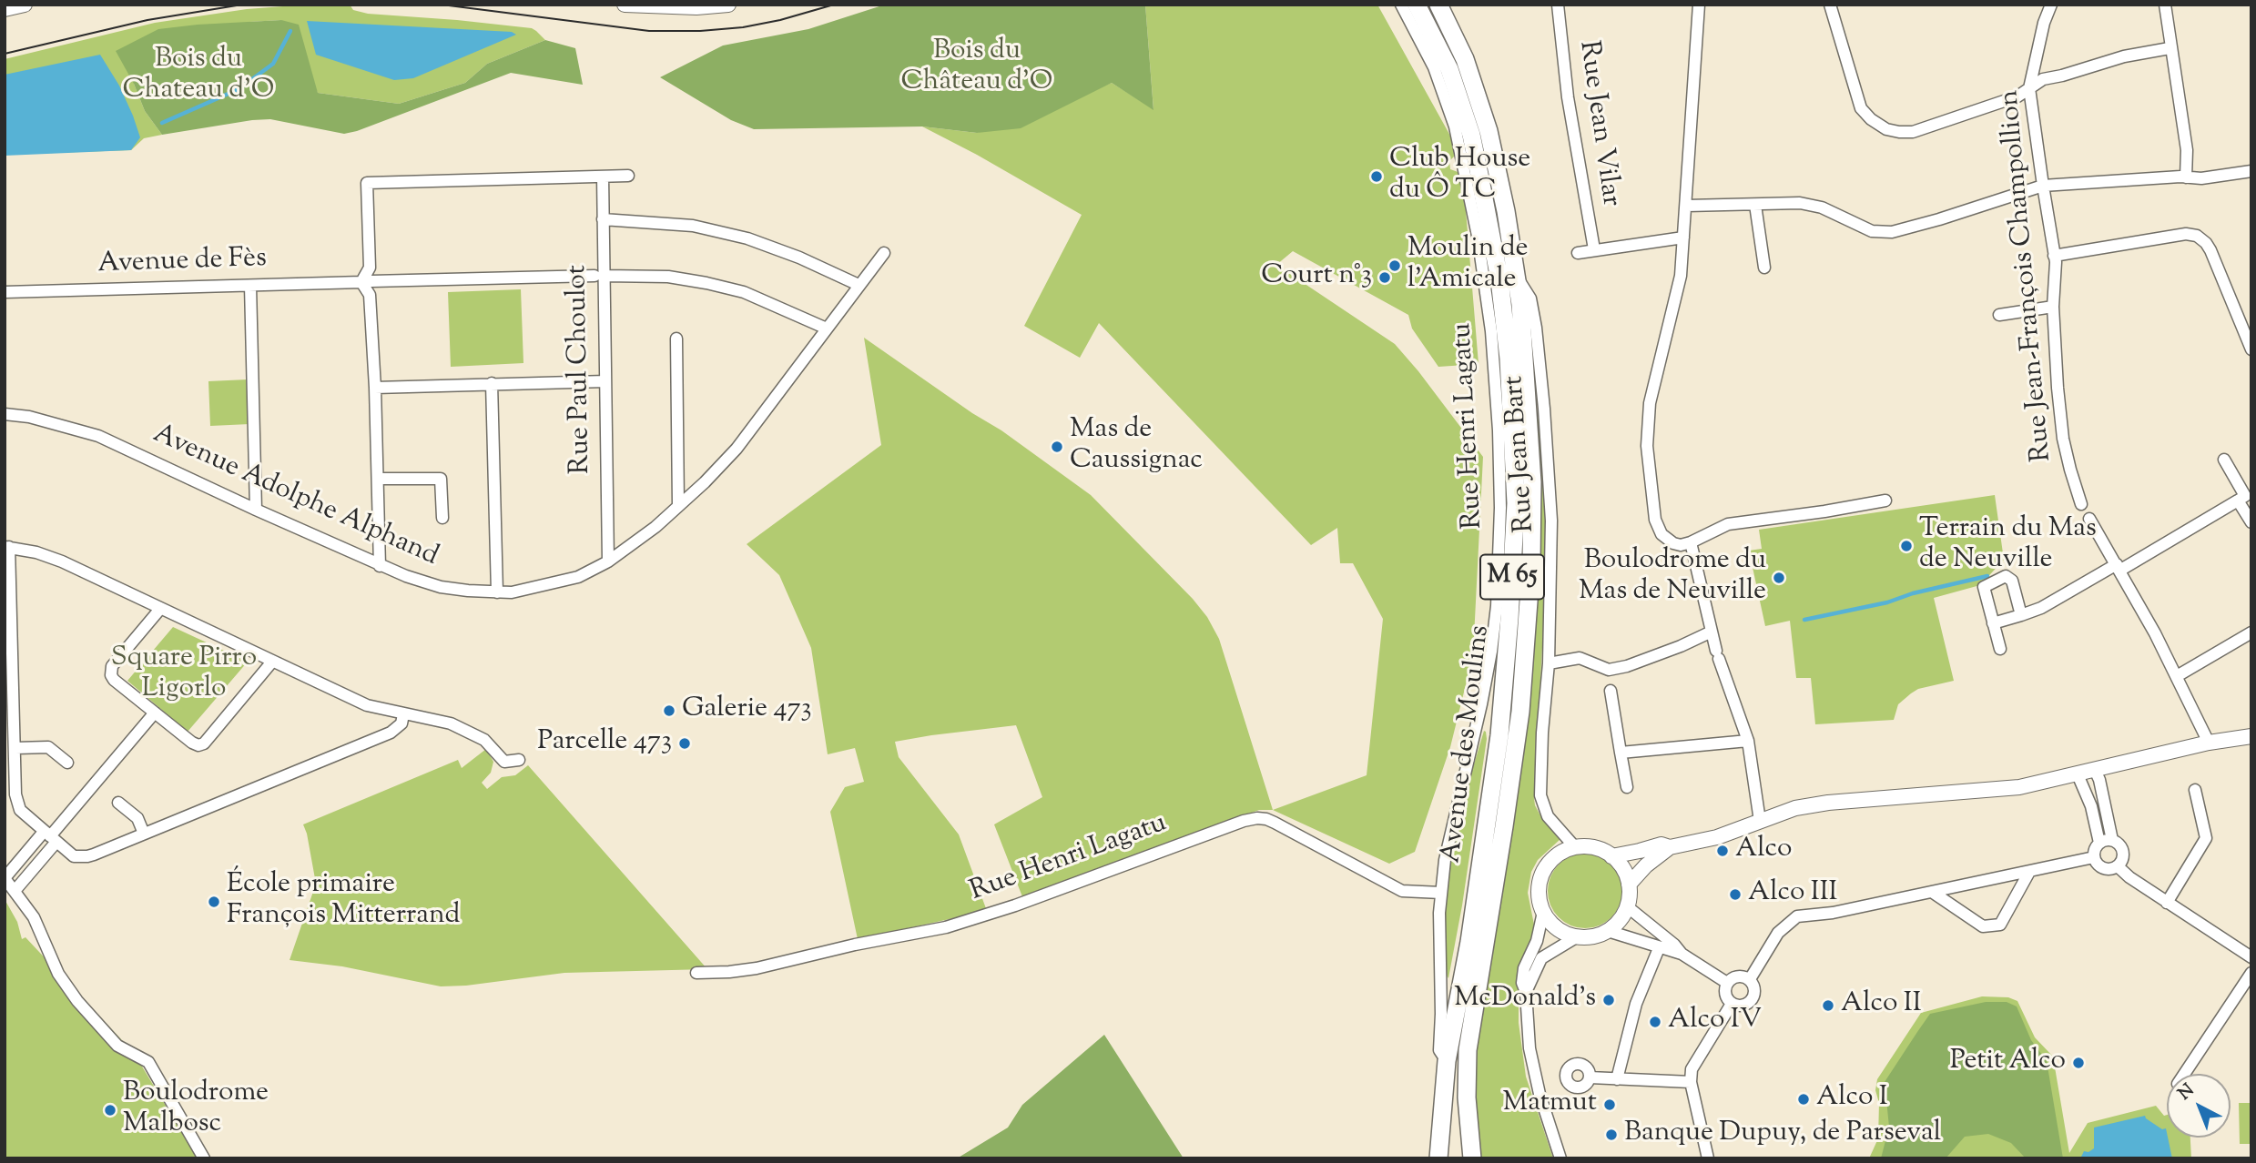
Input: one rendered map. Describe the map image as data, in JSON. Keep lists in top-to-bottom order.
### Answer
{
  "streets": {
    "main road": ["M 65", "Avenue des Moulins"],
    "street": [
      "Rue Jean Vilar",
      "Avenue de Fès",
      "Rue Jean-François Champollion",
      "Rue Paul Choulot",
      "Rue Henri Lagatu",
      "Rue Jean Bart",
      "Avenue Adolphe Alphand"
    ]
  },
  "crossings": [
    ["Avenue de Fès", "Rue Paul Choulot"],
    ["Avenue de Fès", "Avenue Adolphe Alphand"],
    ["Rue Paul Choulot", "Avenue Adolphe Alphand"],
    ["Rue Henri Lagatu", "Avenue des Moulins"],
    ["Rue Jean Bart", "Avenue des Moulins"]
  ],
  "parks": ["Bois du Château d'O", "Bois du Chateau d'O", "Square Pirro Ligorlo"],
  "places": [
    "Club House du Ô TC",
    "Moulin de l'Amicale",
    "Court n°3",
    "Mas de Caussignac",
    "Terrain du Mas de Neuville",
    "Boulodrome du Mas de Neuville",
    "Galerie 473",
    "Parcelle 473",
    "Alco",
    "Alco III",
    "École primaire François Mitterrand",
    "McDonald's",
    "Alco II",
    "Alco IV",
    "Petit Alco",
    "Alco I",
    "Matmut",
    "Boulodrome Malbosc",
    "Banque Dupuy, de Parseval"
  ],
  "north": "top left"
}
